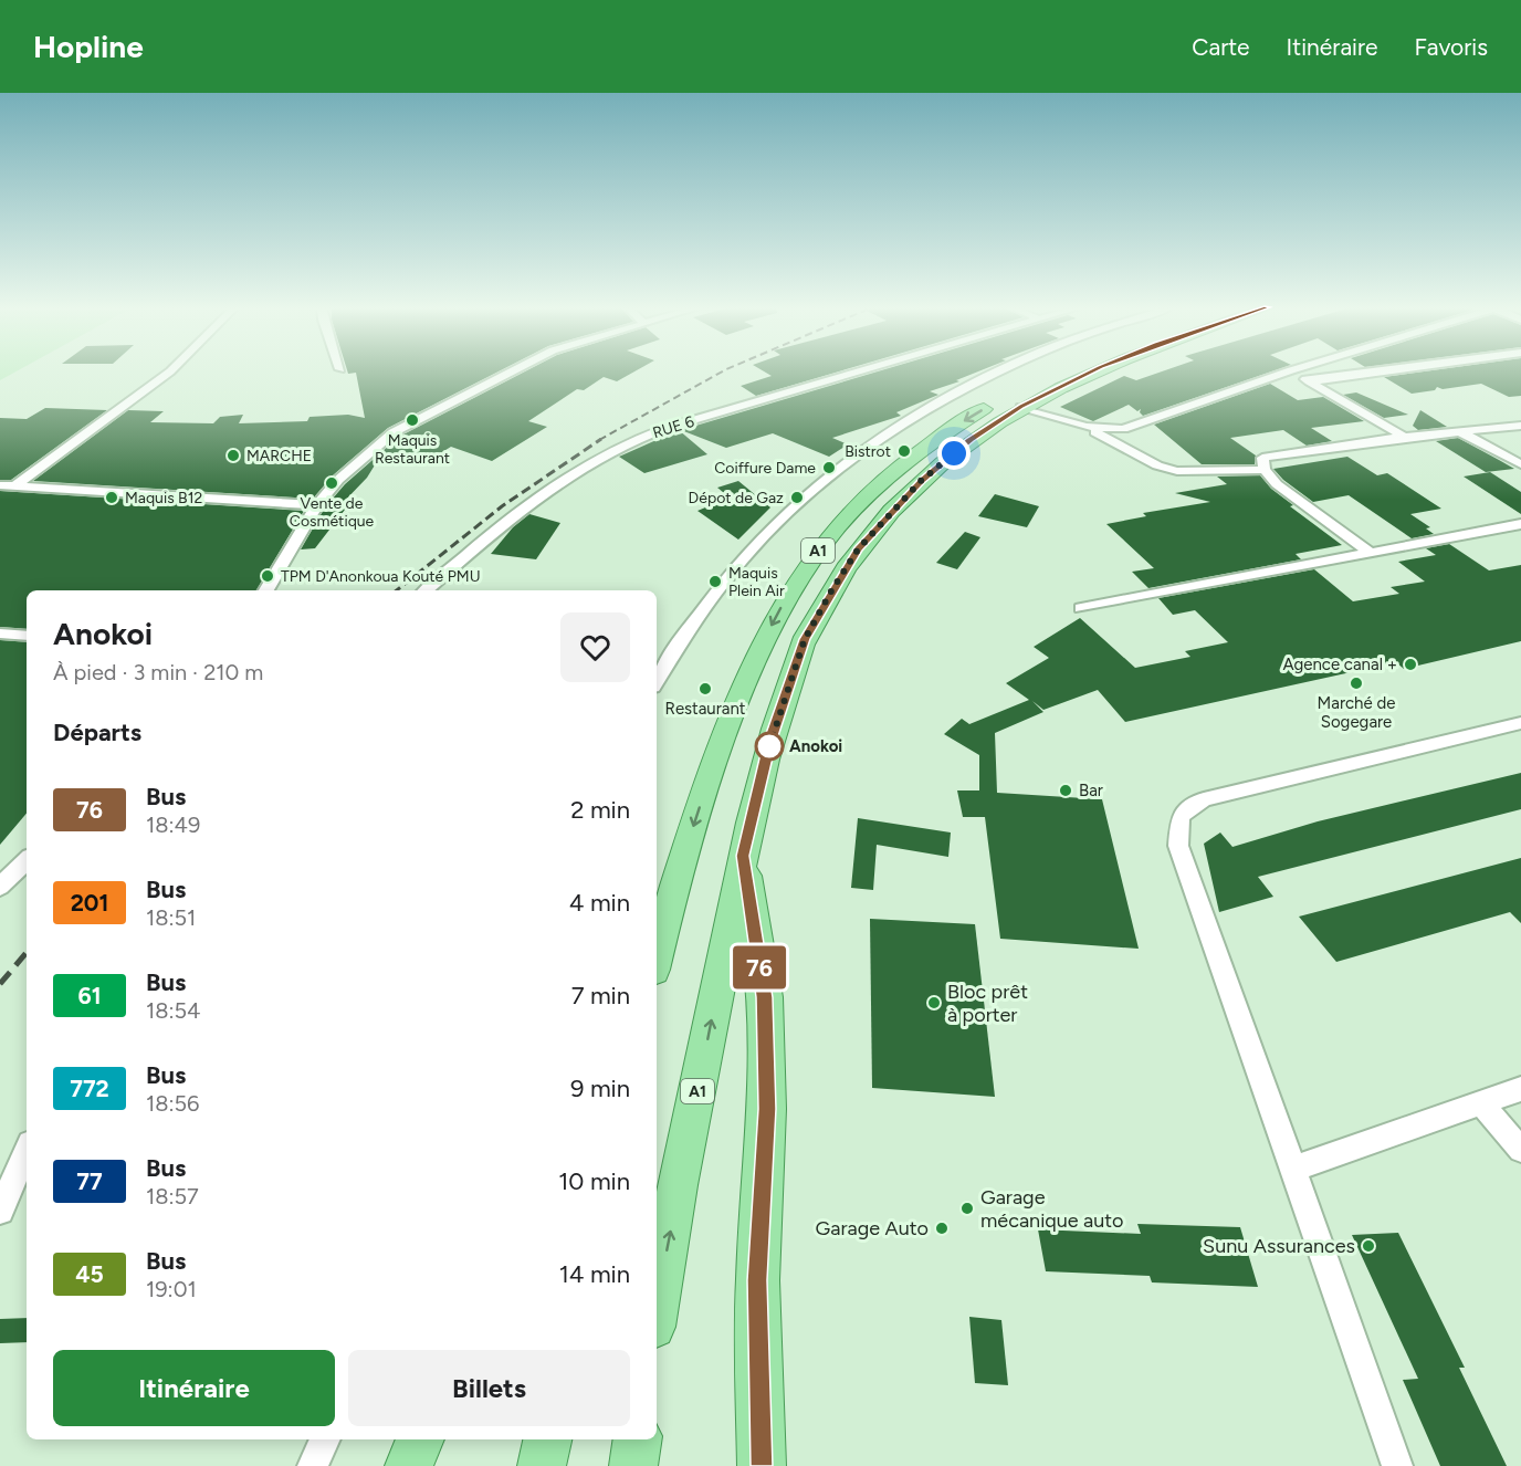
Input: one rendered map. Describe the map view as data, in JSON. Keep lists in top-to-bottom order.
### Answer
{
  "streets": {
    "main road": ["A1"],
    "street": ["RUE 6"]
  },
  "places": [
    "Maquis Restaurant",
    "Bistrot",
    "MARCHE",
    "Coiffure Dame",
    "Vente de Cosmétique",
    "Maquis B12",
    "Dépot de Gaz",
    "TPM D'Anonkoua Kouté PMU",
    "Maquis Plein Air",
    "Agence canal +",
    "Marché de Sogegare",
    "Restaurant",
    "Anokoi",
    "Bar",
    "Bloc prêt à porter",
    "Garage mécanique auto",
    "Garage Auto",
    "Sunu Assurances"
  ],
  "lines": ["bus line 76"],
  "page": {
    "header": "Hopline",
    "nav": ["Carte", "Itinéraire", "Favoris"],
    "on_map": "76",
    "heading": [
      ["Anokoi", "À pied · 3 min · 210 m"],
      "Départs"
    ],
    "list": [
      {
        "mark": "76",
        "name": "Bus",
        "note": "18:49",
        "value": "2 min"
      },
      {
        "mark": "201",
        "name": "Bus",
        "note": "18:51",
        "value": "4 min"
      },
      {
        "mark": "61",
        "name": "Bus",
        "note": "18:54",
        "value": "7 min"
      },
      {
        "mark": "772",
        "name": "Bus",
        "note": "18:56",
        "value": "9 min"
      },
      {
        "mark": "77",
        "name": "Bus",
        "note": "18:57",
        "value": "10 min"
      },
      {
        "mark": "45",
        "name": "Bus",
        "note": "19:01",
        "value": "14 min"
      }
    ],
    "buttons": ["Itinéraire", "Billets"]
  }
}
